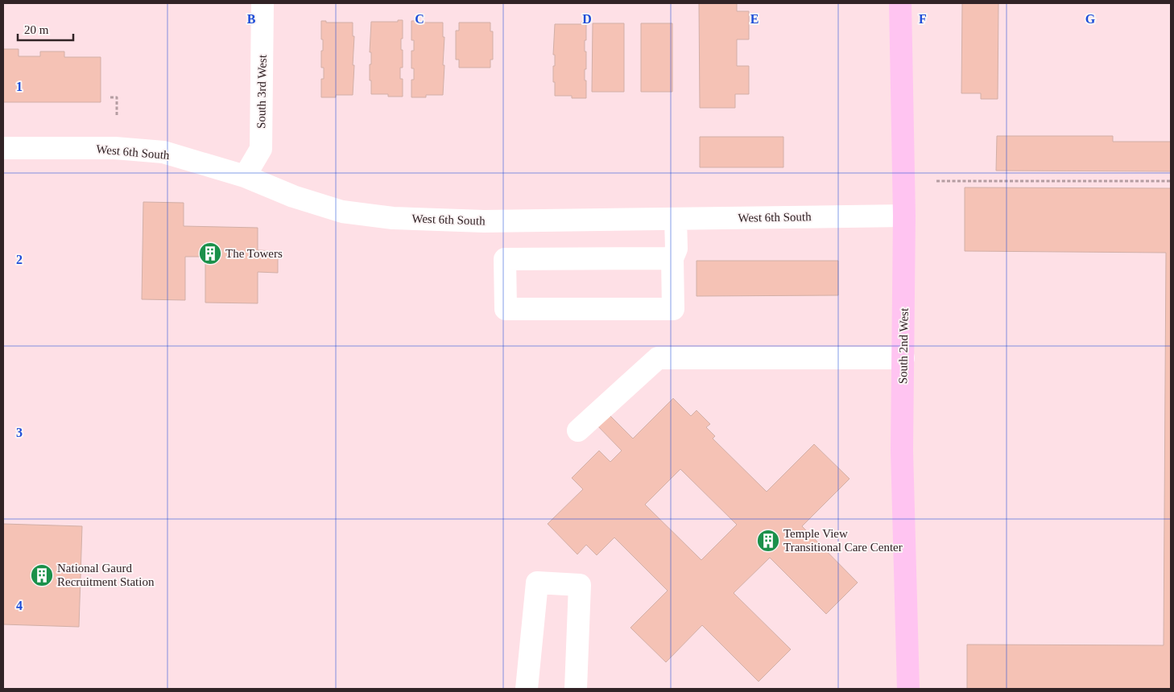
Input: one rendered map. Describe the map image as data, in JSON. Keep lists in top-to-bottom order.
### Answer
{
  "streets": {
    "main road": ["South 2nd West"],
    "street": ["South 3rd West", "West 6th South"]
  },
  "crossings": [
    ["South 3rd West", "West 6th South"],
    ["West 6th South", "South 2nd West"]
  ],
  "places": {
    "building": ["The Towers", "Temple View Transitional Care Center", "National Gaurd Recruitment Station"]
  },
  "scale_bar": "20 m",
  "grid": {
    "columns": [
      "B",
      "C",
      "D",
      "E",
      "F",
      "G"
    ],
    "rows": [
      "1",
      "2",
      "3",
      "4"
    ]
  }
}
